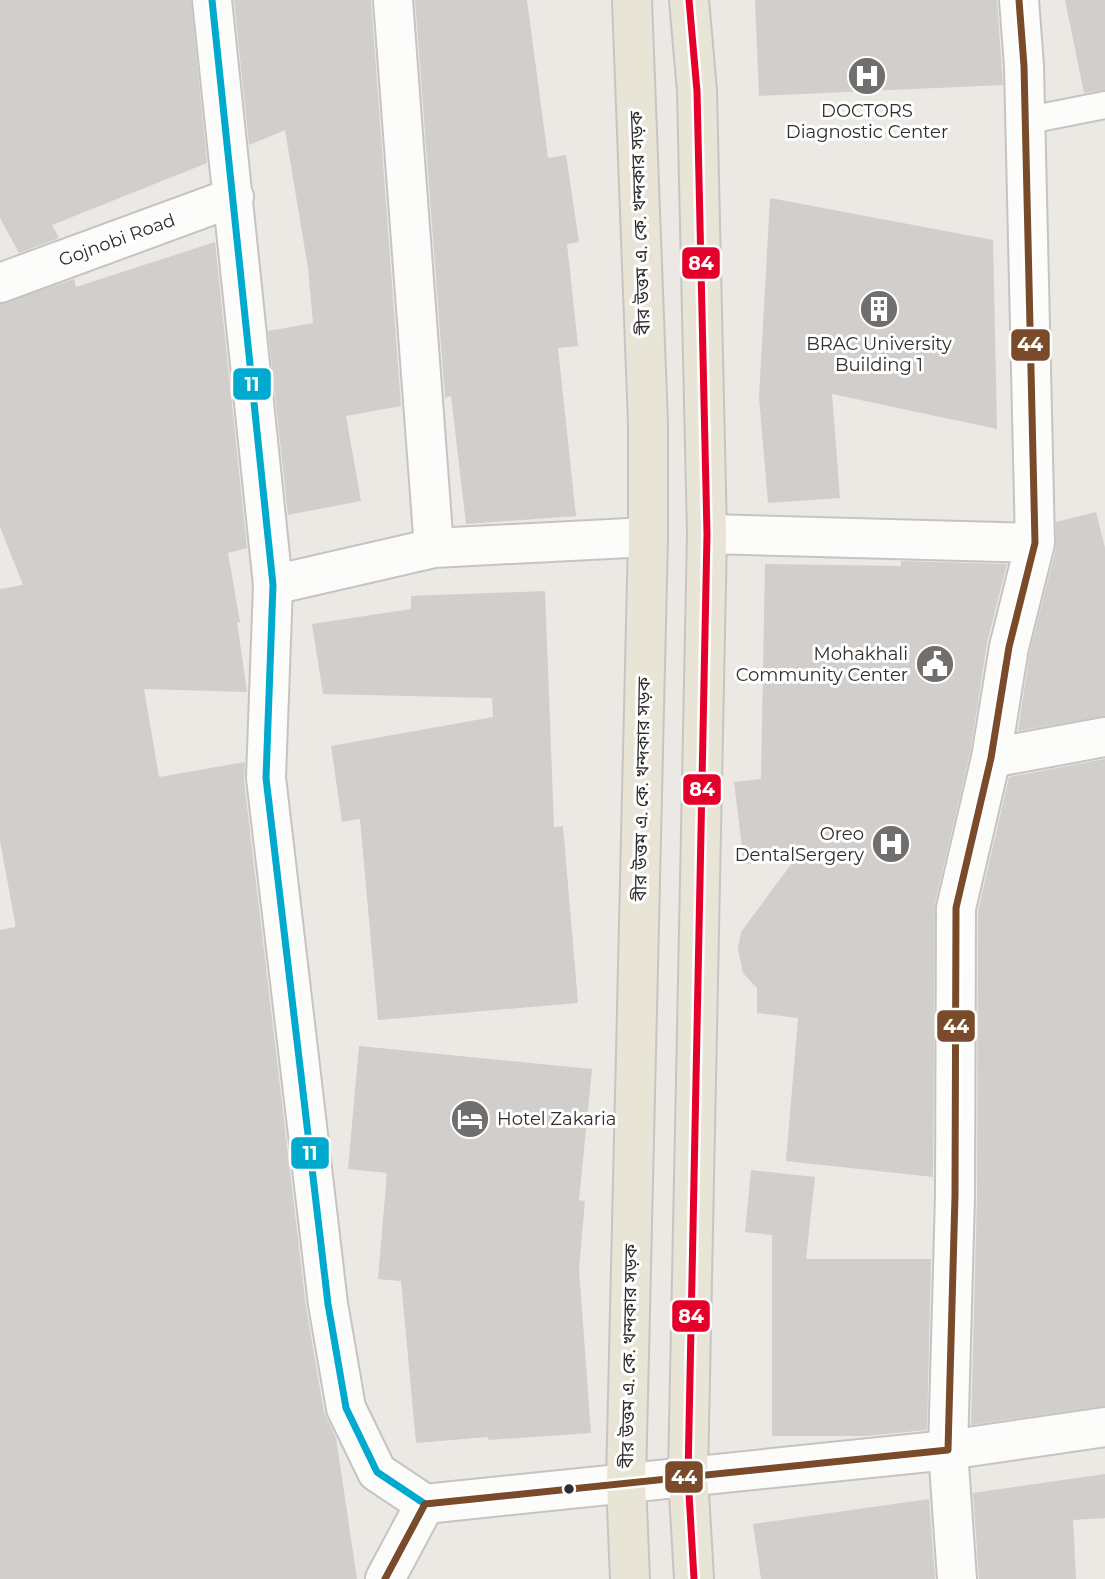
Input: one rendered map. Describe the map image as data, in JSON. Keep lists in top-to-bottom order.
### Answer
{
  "streets": {
    "main road": ["বীর উত্তম এ. কে. খন্দকার সড়ক"],
    "street": ["Gojnobi Road"]
  },
  "places": {
    "hospital": ["DOCTORS Diagnostic Center", "Oreo DentalSergery"],
    "building": ["BRAC University Building 1"],
    "public building": ["Mohakhali Community Center"],
    "hotel": ["Hotel Zakaria"]
  },
  "lines": ["transit line 11", "transit line 84", "transit line 44"]
}
